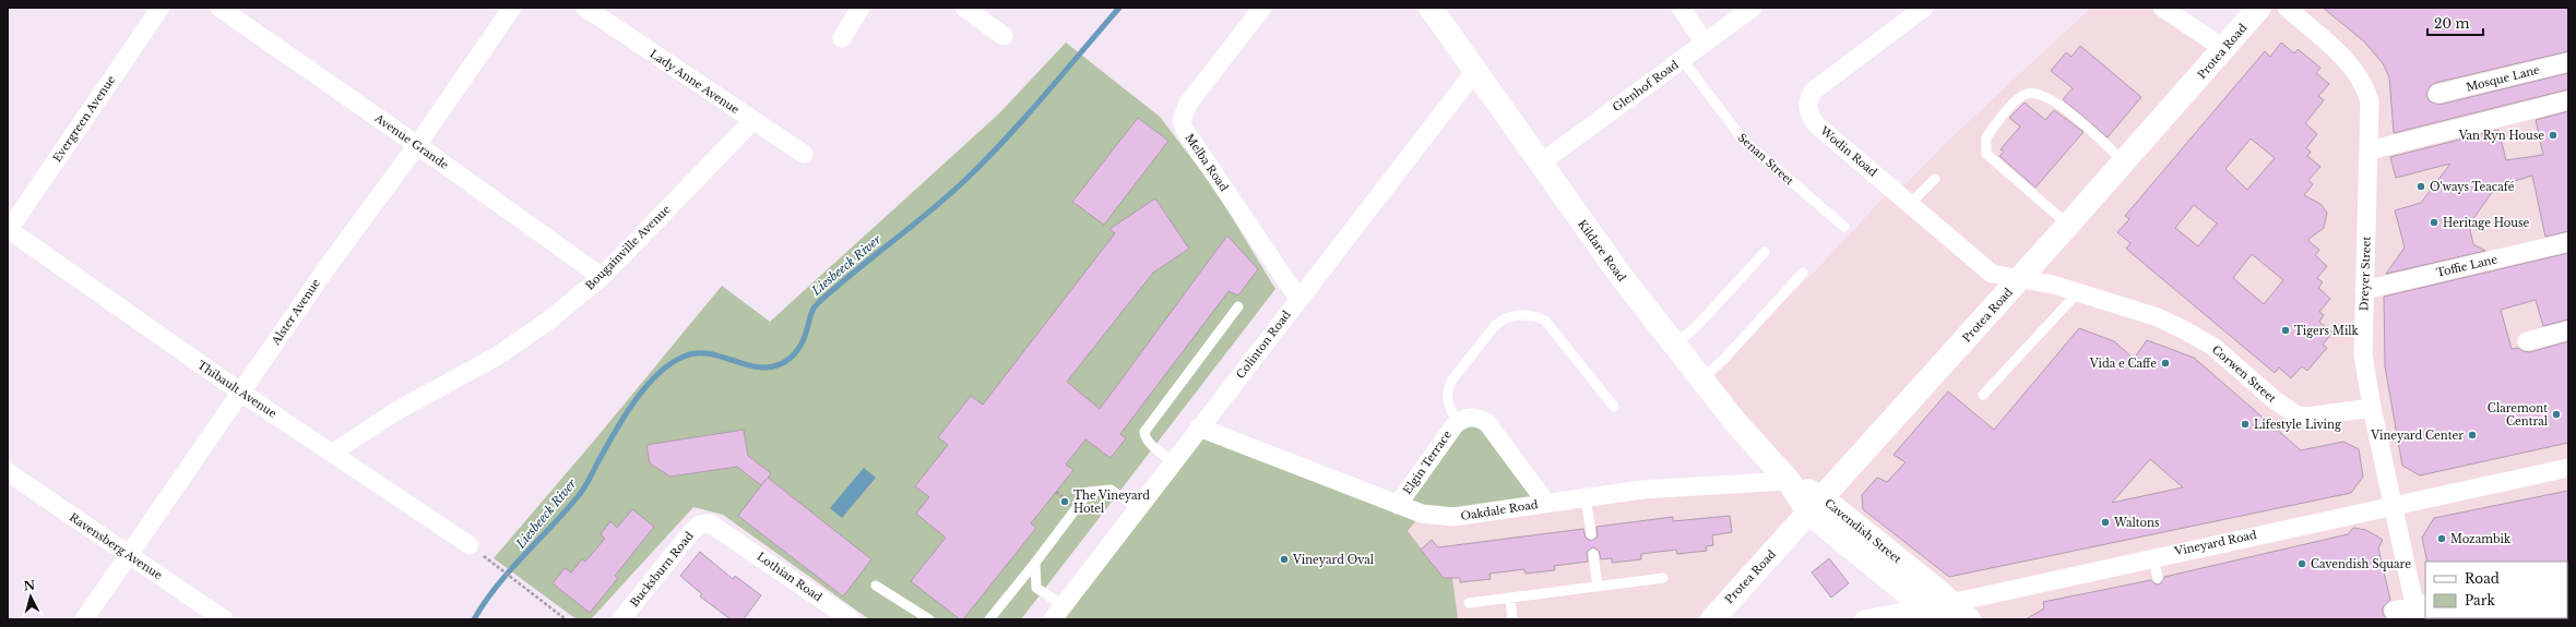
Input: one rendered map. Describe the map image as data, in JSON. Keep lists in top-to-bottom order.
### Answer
{
  "streets": {
    "street": [
      "Protea Road",
      "Mosque Lane",
      "Lady Anne Avenue",
      "Glenhof Road",
      "Evergreen Avenue",
      "Avenue Grande",
      "Wodin Road",
      "Melba Road",
      "Bougainville Avenue",
      "Kildare Road",
      "Toffie Lane",
      "Dreyer Street",
      "Alster Avenue",
      "Colinton Road",
      "Corwen Street",
      "Thibault Avenue",
      "Elgin Terrace",
      "Oakdale Road",
      "Cavendish Street",
      "Vineyard Road",
      "Ravensberg Avenue",
      "Bucksburn Road",
      "Lothian Road"
    ],
    "lane": ["Senan Street"]
  },
  "crossings": [
    ["Protea Road", "Wodin Road"],
    ["Protea Road", "Corwen Street"],
    ["Protea Road", "Cavendish Street"],
    ["Lady Anne Avenue", "Bougainville Avenue"],
    ["Glenhof Road", "Senan Street"],
    ["Glenhof Road", "Kildare Road"],
    ["Evergreen Avenue", "Thibault Avenue"],
    ["Avenue Grande", "Bougainville Avenue"],
    ["Avenue Grande", "Alster Avenue"],
    ["Wodin Road", "Corwen Street"],
    ["Melba Road", "Colinton Road"],
    ["Bougainville Avenue", "Thibault Avenue"],
    ["Kildare Road", "Colinton Road"],
    ["Kildare Road", "Oakdale Road"],
    ["Kildare Road", "Cavendish Street"],
    ["Toffie Lane", "Dreyer Street"],
    ["Dreyer Street", "Corwen Street"],
    ["Dreyer Street", "Vineyard Road"],
    ["Alster Avenue", "Thibault Avenue"],
    ["Alster Avenue", "Ravensberg Avenue"],
    ["Colinton Road", "Oakdale Road"],
    ["Elgin Terrace", "Oakdale Road"],
    ["Oakdale Road", "Cavendish Street"],
    ["Cavendish Street", "Vineyard Road"],
    ["Bucksburn Road", "Lothian Road"]
  ],
  "water": ["Liesbeeck River"],
  "places": [
    "Van Ryn House",
    "O'ways Teacafé",
    "Heritage House",
    "Tigers Milk",
    "Vida e Caffe",
    "Claremont Central",
    "Lifestyle Living",
    "Vineyard Center",
    "The Vineyard Hotel",
    "Waltons",
    "Mozambik",
    "Vineyard Oval",
    "Cavendish Square"
  ],
  "legend": ["Road", "Park"],
  "scale_bar": "20 m",
  "north": "top"
}
